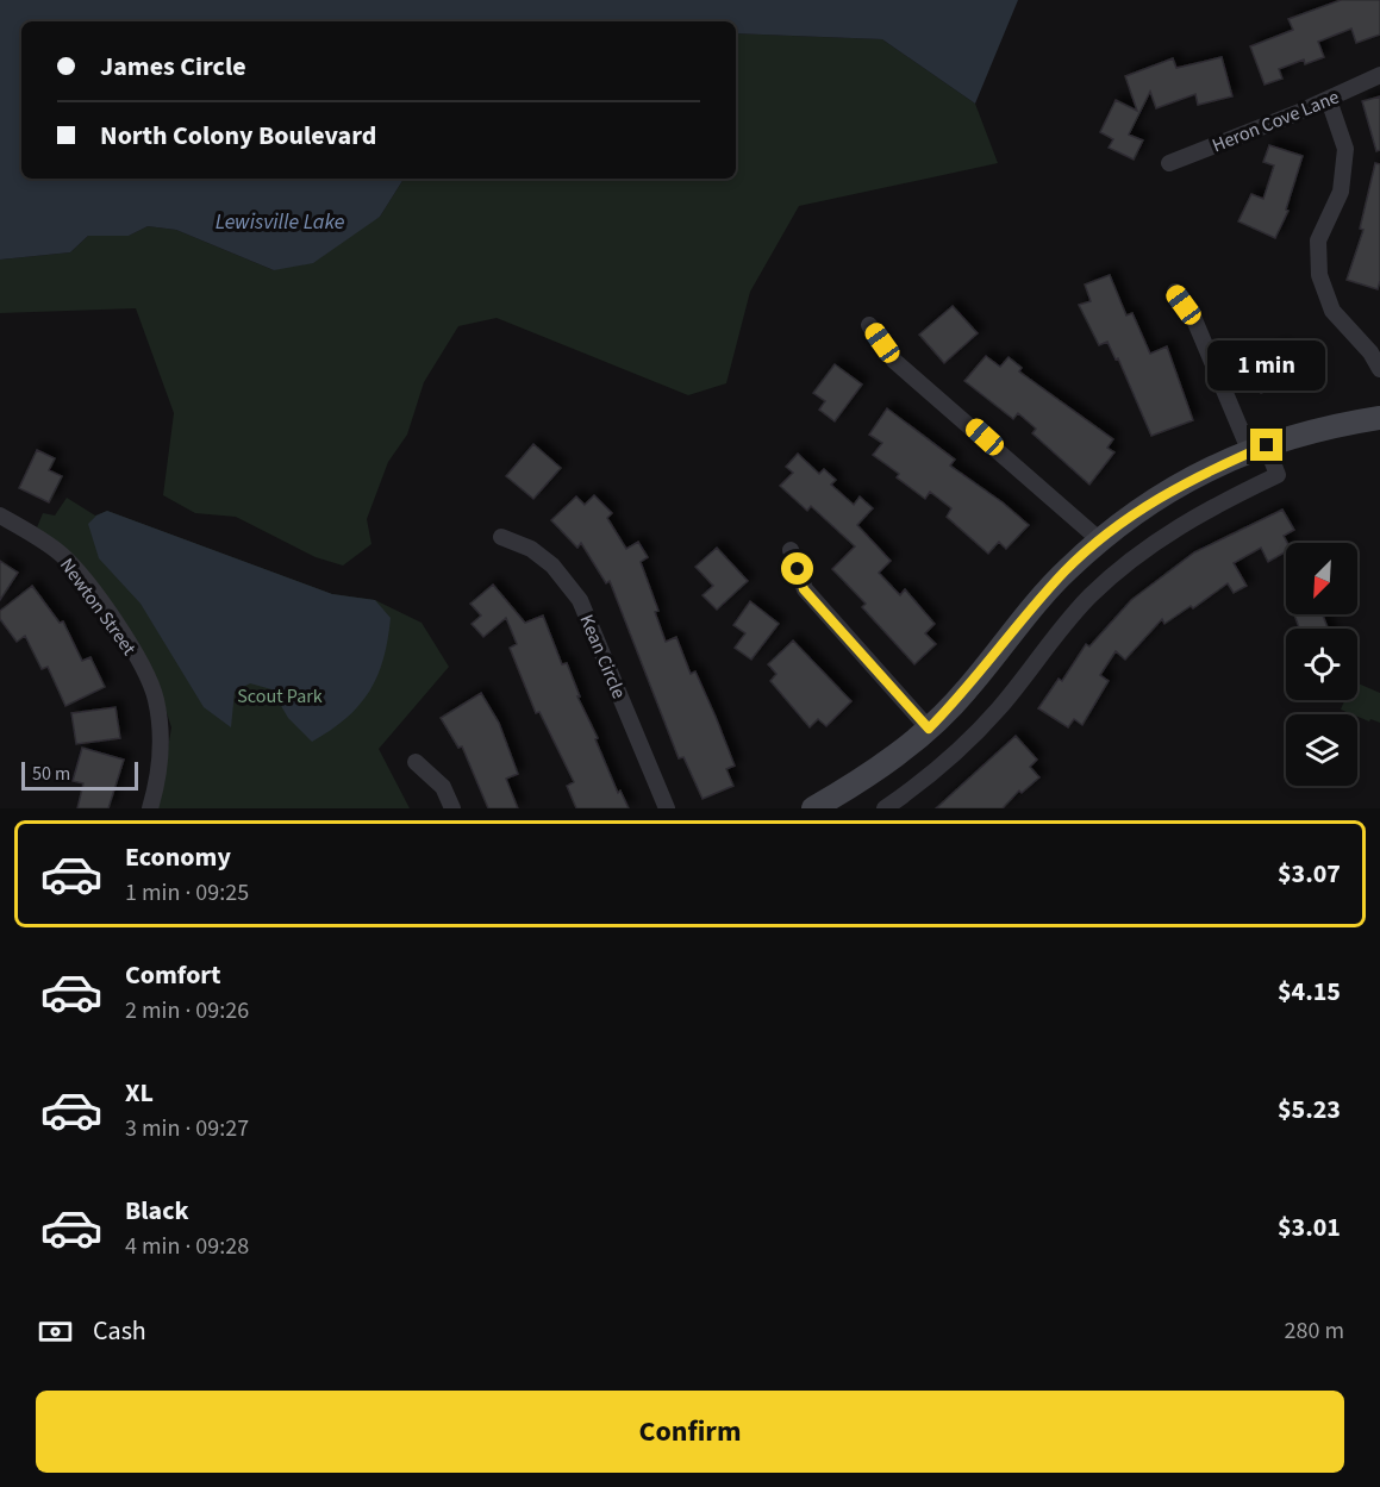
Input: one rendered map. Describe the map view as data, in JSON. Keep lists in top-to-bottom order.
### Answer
{
  "streets": {
    "street": ["Heron Cove Lane", "Newton Street", "Kean Circle"]
  },
  "water": ["Lewisville Lake"],
  "parks": ["Scout Park"],
  "scale_bar": "50 m",
  "north": "bottom left",
  "page": {
    "banner": ["James Circle", "North Colony Boulevard"],
    "bubble": "1 min",
    "scale": "50 m",
    "list": [
      {
        "name": "Economy",
        "note": "1 min · 09:25",
        "value": "$3.07"
      },
      {
        "name": "Comfort",
        "note": "2 min · 09:26",
        "value": "$4.15"
      },
      {
        "name": "XL",
        "note": "3 min · 09:27",
        "value": "$5.23"
      },
      {
        "name": "Black",
        "note": "4 min · 09:28",
        "value": "$3.01"
      }
    ],
    "pay": ["Cash", "280 m"],
    "buttons": "Confirm"
  }
}
